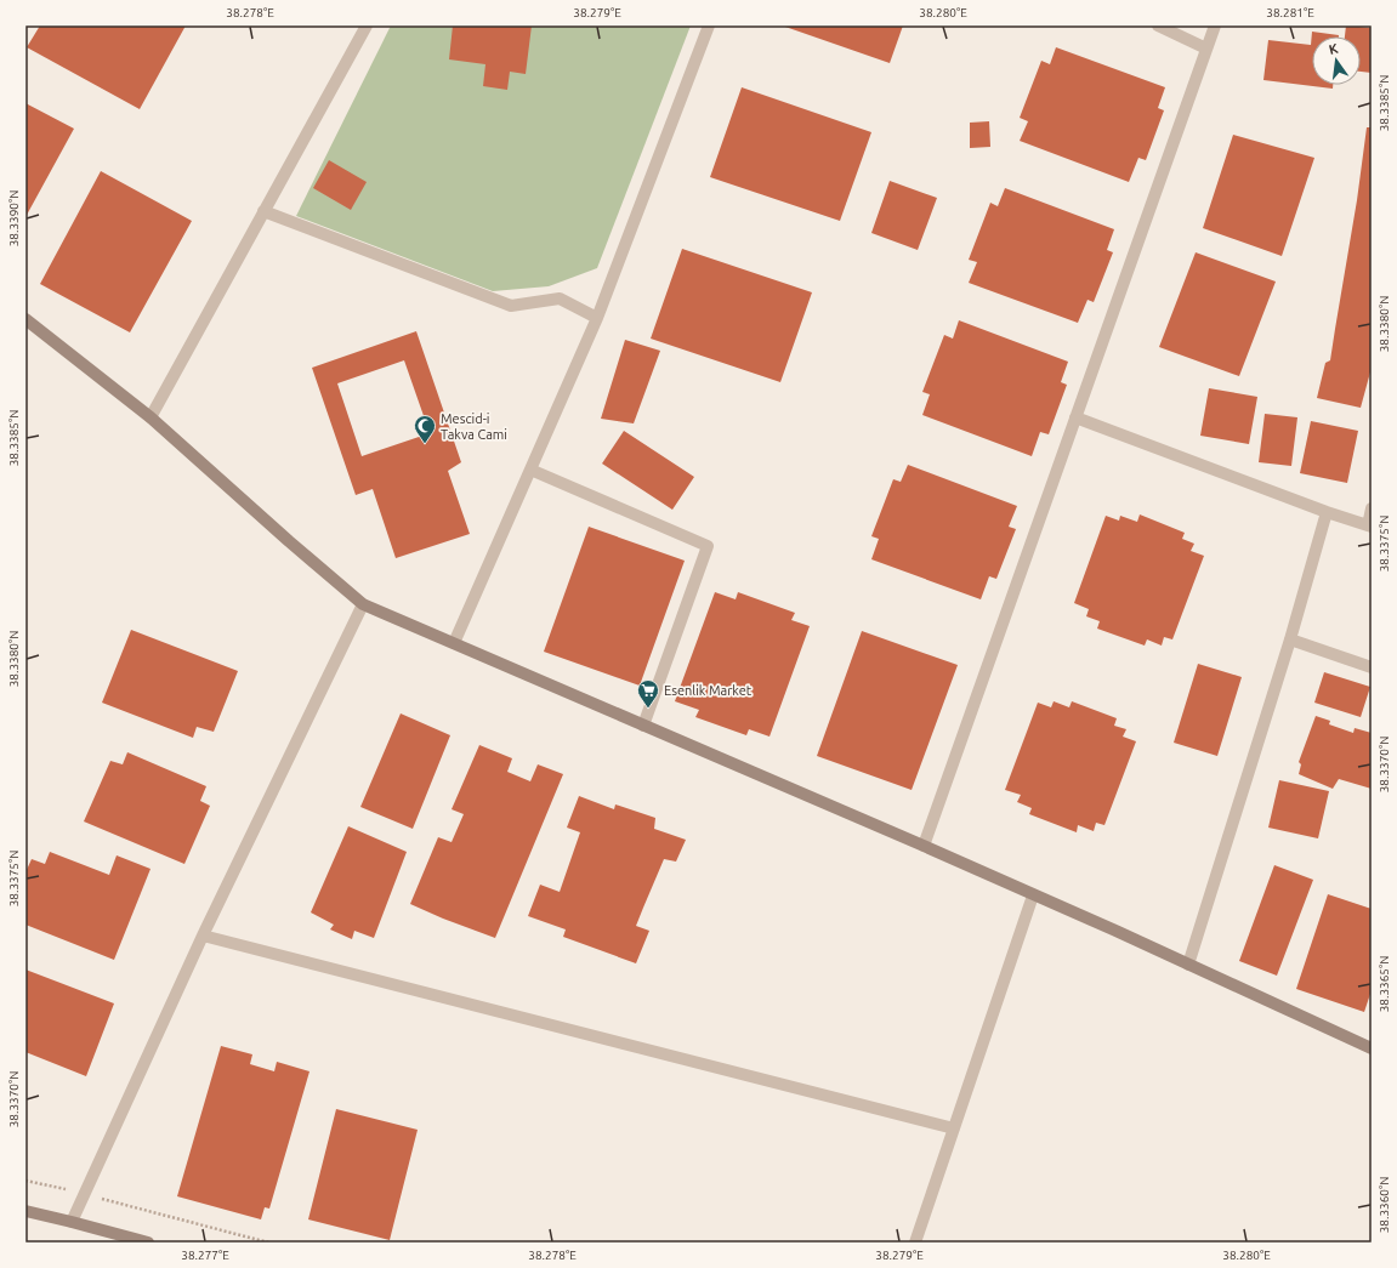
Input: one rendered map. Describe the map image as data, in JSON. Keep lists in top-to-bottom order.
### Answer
{
  "places": {
    "mosque": ["Mescid-i Takva Cami"],
    "supermarket": ["Esenlik Market"]
  },
  "north": "top",
  "coordinates": [
    "38.278°E",
    "38.279°E",
    "38.280°E",
    "38.281°E",
    "38.3385°N",
    "38.3390°N",
    "38.3380°N",
    "38.3375°N",
    "38.3370°N",
    "38.3365°N",
    "38.3360°N",
    "38.277°E"
  ]
}
